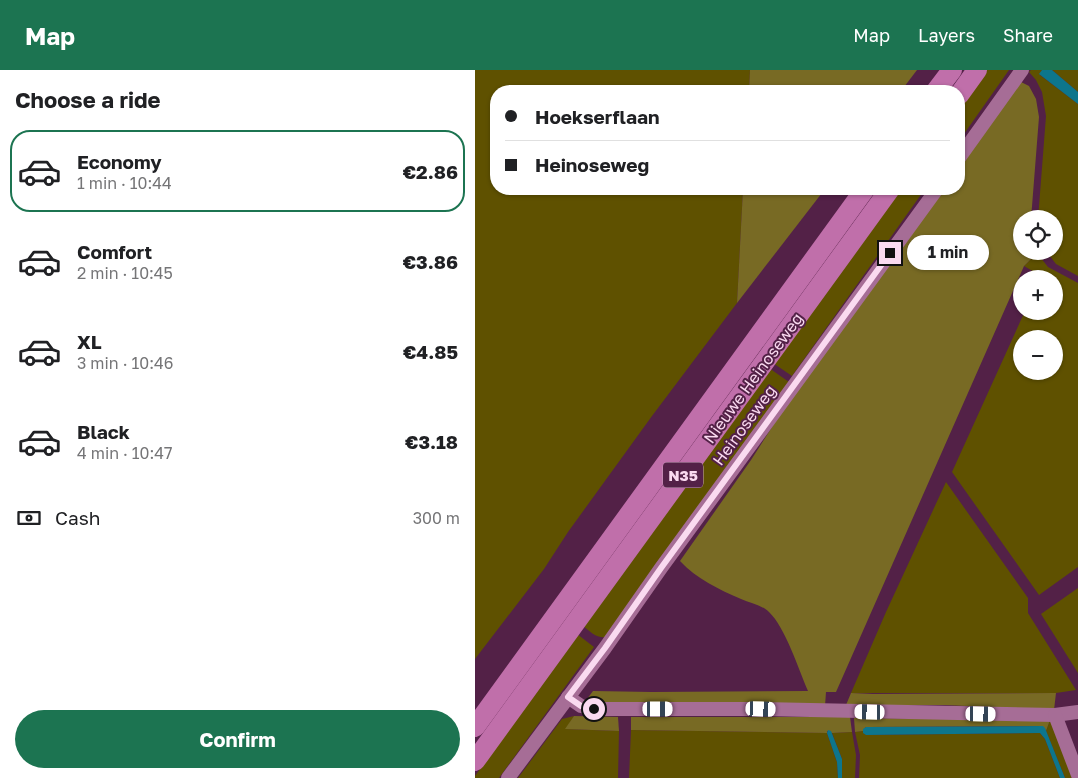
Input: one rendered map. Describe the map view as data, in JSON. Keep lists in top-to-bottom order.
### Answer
{
  "streets": {
    "highway": ["Nieuwe Heinoseweg", "N35"],
    "street": ["Heinoseweg"]
  },
  "page": {
    "header": "Map",
    "nav": ["Map", "Layers", "Share"],
    "heading": "Choose a ride",
    "banner": ["Hoekserflaan", "Heinoseweg"],
    "list": [
      {
        "name": "Economy",
        "note": "1 min · 10:44",
        "value": "€2.86"
      },
      {
        "name": "Comfort",
        "note": "2 min · 10:45",
        "value": "€3.86"
      },
      {
        "name": "XL",
        "note": "3 min · 10:46",
        "value": "€4.85"
      },
      {
        "name": "Black",
        "note": "4 min · 10:47",
        "value": "€3.18"
      }
    ],
    "map_buttons": ["+", "−"],
    "bubble": "1 min",
    "pay": ["Cash", "300 m"],
    "buttons": "Confirm"
  }
}
